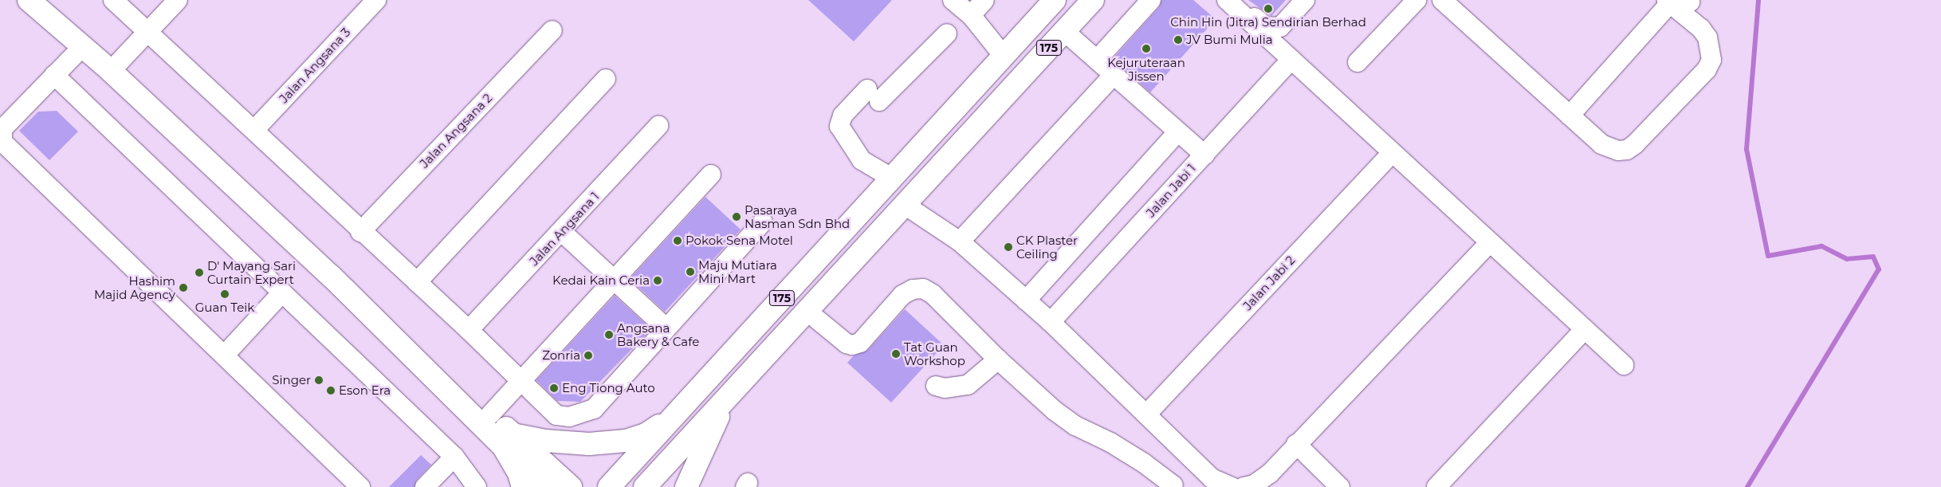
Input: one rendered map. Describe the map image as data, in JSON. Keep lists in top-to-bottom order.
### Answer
{
  "streets": {
    "main road": ["175"],
    "street": [
      "Jalan Angsana 3",
      "Jalan Angsana 2",
      "Jalan Jabi 1",
      "Jalan Angsana 1",
      "Jalan Jabi 2"
    ]
  },
  "places": [
    "Chin Hin (Jitra) Sendirian Berhad",
    "JV Bumi Mulia",
    "Kejuruteraan Jissen",
    "Pasaraya Nasman Sdn Bhd",
    "Pokok Sena Motel",
    "CK Plaster Ceiling",
    "Maju Mutiara Mini Mart",
    "D' Mayang Sari Curtain Expert",
    "Kedai Kain Ceria",
    "Hashim Majid Agency",
    "Guan Teik",
    "Angsana Bakery & Cafe",
    "Tat Guan Workshop",
    "Zonria",
    "Singer",
    "Eng Tiong Auto",
    "Eson Era"
  ]
}
